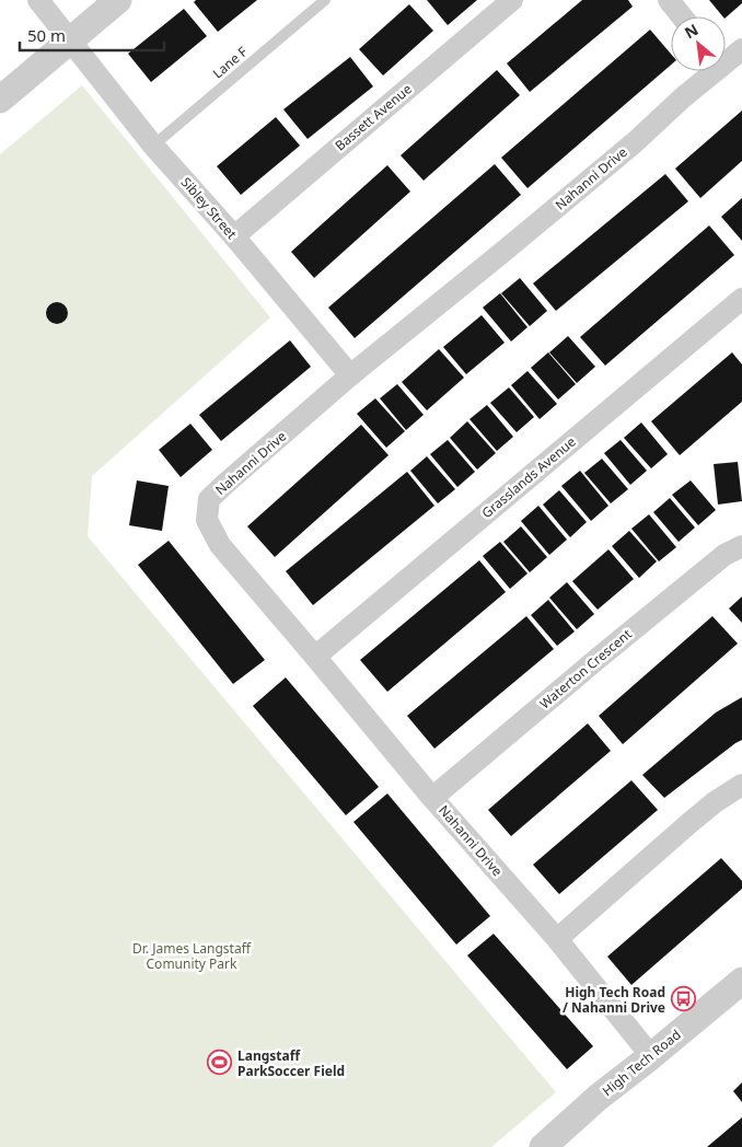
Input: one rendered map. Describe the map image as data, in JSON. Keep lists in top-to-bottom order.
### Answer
{
  "streets": {
    "street": [
      "Bassett Avenue",
      "Nahanni Drive",
      "Sibley Street",
      "Grasslands Avenue",
      "Waterton Crescent",
      "High Tech Road"
    ],
    "lane": ["Lane F"]
  },
  "crossings": [
    ["Lane F", "Sibley Street"],
    ["Bassett Avenue", "Sibley Street"],
    ["Nahanni Drive", "Sibley Street"],
    ["Nahanni Drive", "Grasslands Avenue"],
    ["Nahanni Drive", "Waterton Crescent"],
    ["Nahanni Drive", "High Tech Road"]
  ],
  "parks": ["Dr. James Langstaff Comunity Park"],
  "places": {
    "bus stop": ["High Tech Road / Nahanni Drive"],
    "sports": ["Langstaff ParkSoccer Field"]
  },
  "scale_bar": "50 m",
  "north": "top left"
}
